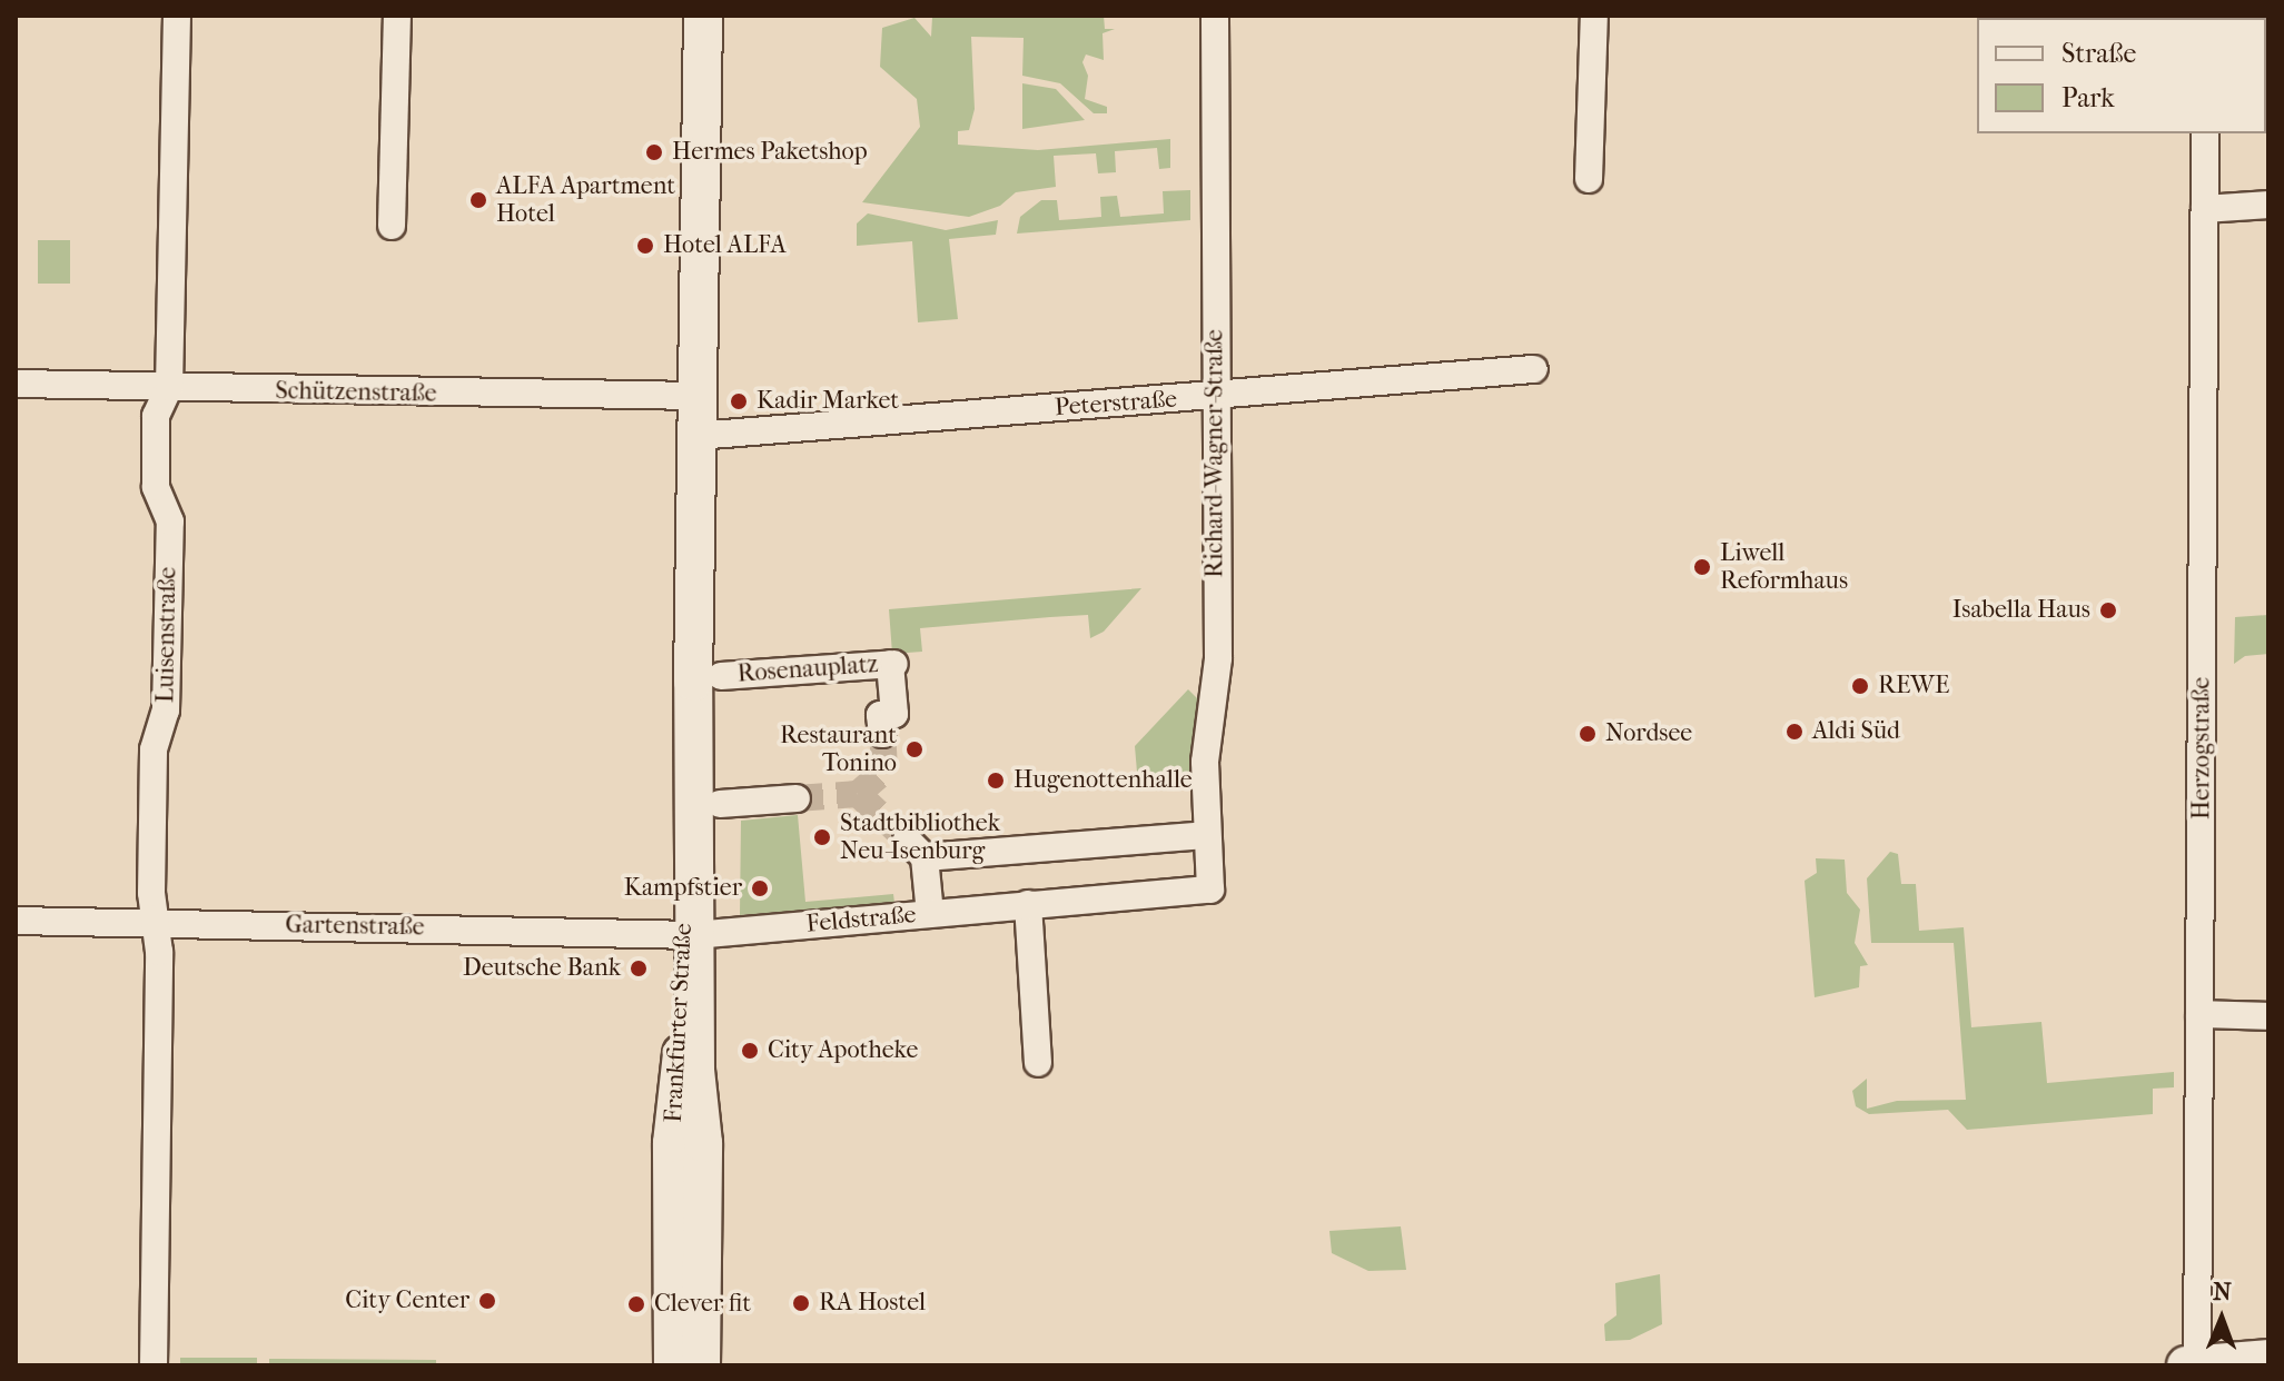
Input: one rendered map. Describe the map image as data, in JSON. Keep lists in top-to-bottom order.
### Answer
{
  "streets": {
    "main road": ["Frankfurter Straße"],
    "street": [
      "Schützenstraße",
      "Peterstraße",
      "Richard-Wagner-Straße",
      "Luisenstraße",
      "Rosenauplatz",
      "Herzogstraße",
      "Feldstraße",
      "Gartenstraße"
    ]
  },
  "crossings": [
    ["Schützenstraße", "Luisenstraße"],
    ["Schützenstraße", "Frankfurter Straße"],
    ["Peterstraße", "Richard-Wagner-Straße"],
    ["Peterstraße", "Frankfurter Straße"],
    ["Richard-Wagner-Straße", "Feldstraße"],
    ["Luisenstraße", "Gartenstraße"],
    ["Rosenauplatz", "Frankfurter Straße"],
    ["Feldstraße", "Gartenstraße"],
    ["Feldstraße", "Frankfurter Straße"],
    ["Gartenstraße", "Frankfurter Straße"]
  ],
  "places": [
    "Hermes Paketshop",
    "ALFA Apartment Hotel",
    "Hotel ALFA",
    "Kadir Market",
    "Liwell Reformhaus",
    "Isabella Haus",
    "REWE",
    "Aldi Süd",
    "Nordsee",
    "Restaurant Tonino",
    "Hugenottenhalle",
    "Stadtbibliothek Neu-Isenburg",
    "Kampfstier",
    "Deutsche Bank",
    "City Apotheke",
    "City Center",
    "RA Hostel",
    "Clever fit"
  ],
  "legend": ["Straße", "Park"],
  "north": "top"
}
